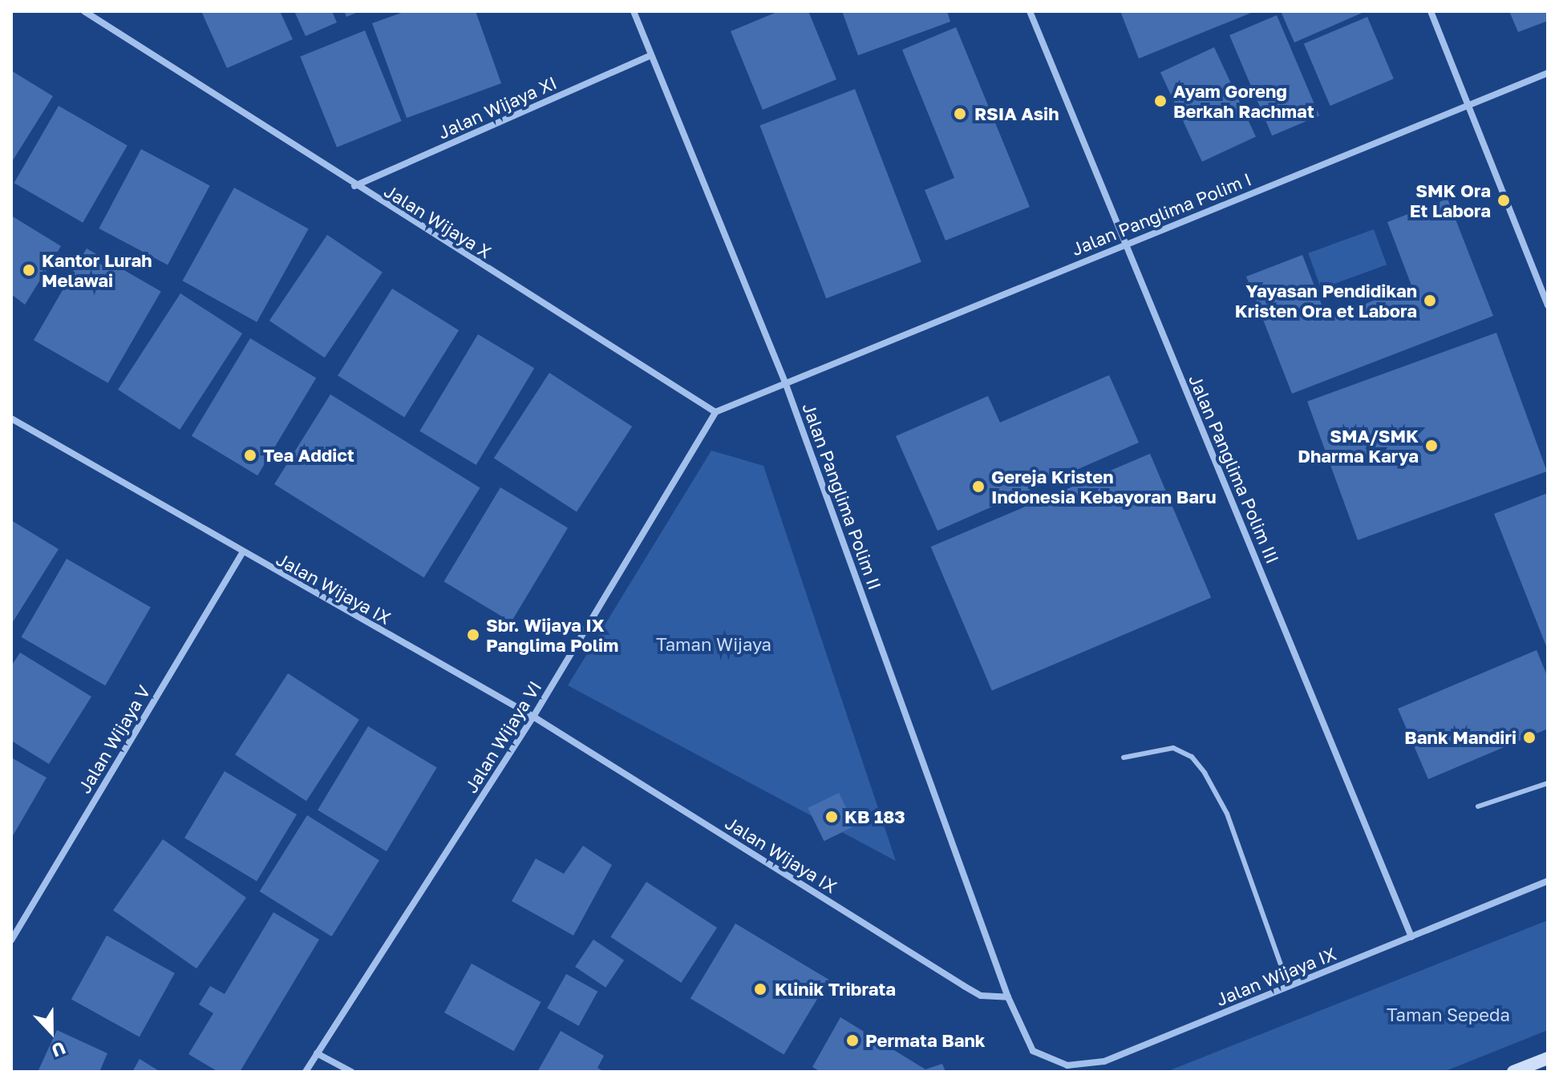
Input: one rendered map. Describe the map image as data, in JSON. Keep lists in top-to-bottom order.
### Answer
{
  "streets": {
    "street": [
      "Jalan Wijaya XI",
      "Jalan Panglima Polim I",
      "Jalan Wijaya X",
      "Jalan Panglima Polim III",
      "Jalan Panglima Polim II",
      "Jalan Wijaya IX",
      "Jalan Wijaya VI",
      "Jalan Wijaya V"
    ]
  },
  "crossings": [
    ["Jalan Wijaya XI", "Jalan Wijaya X"],
    ["Jalan Wijaya XI", "Jalan Panglima Polim II"],
    ["Jalan Panglima Polim I", "Jalan Panglima Polim III"],
    ["Jalan Panglima Polim I", "Jalan Panglima Polim II"],
    ["Jalan Wijaya X", "Jalan Wijaya VI"],
    ["Jalan Panglima Polim III", "Jalan Wijaya IX"],
    ["Jalan Panglima Polim II", "Jalan Wijaya IX"],
    ["Jalan Wijaya IX", "Jalan Wijaya VI"],
    ["Jalan Wijaya IX", "Jalan Wijaya V"]
  ],
  "parks": ["Taman Wijaya", "Taman Sepeda"],
  "places": [
    "Ayam Goreng Berkah Rachmat",
    "RSIA Asih",
    "SMK Ora Et Labora",
    "Kantor Lurah Melawai",
    "Yayasan Pendidikan Kristen Ora et Labora",
    "SMA/SMK Dharma Karya",
    "Tea Addict",
    "Gereja Kristen Indonesia Kebayoran Baru",
    "Sbr. Wijaya IX Panglima Polim",
    "Bank Mandiri",
    "KB 183",
    "Klinik Tribrata",
    "Permata Bank"
  ],
  "north": "bottom"
}
